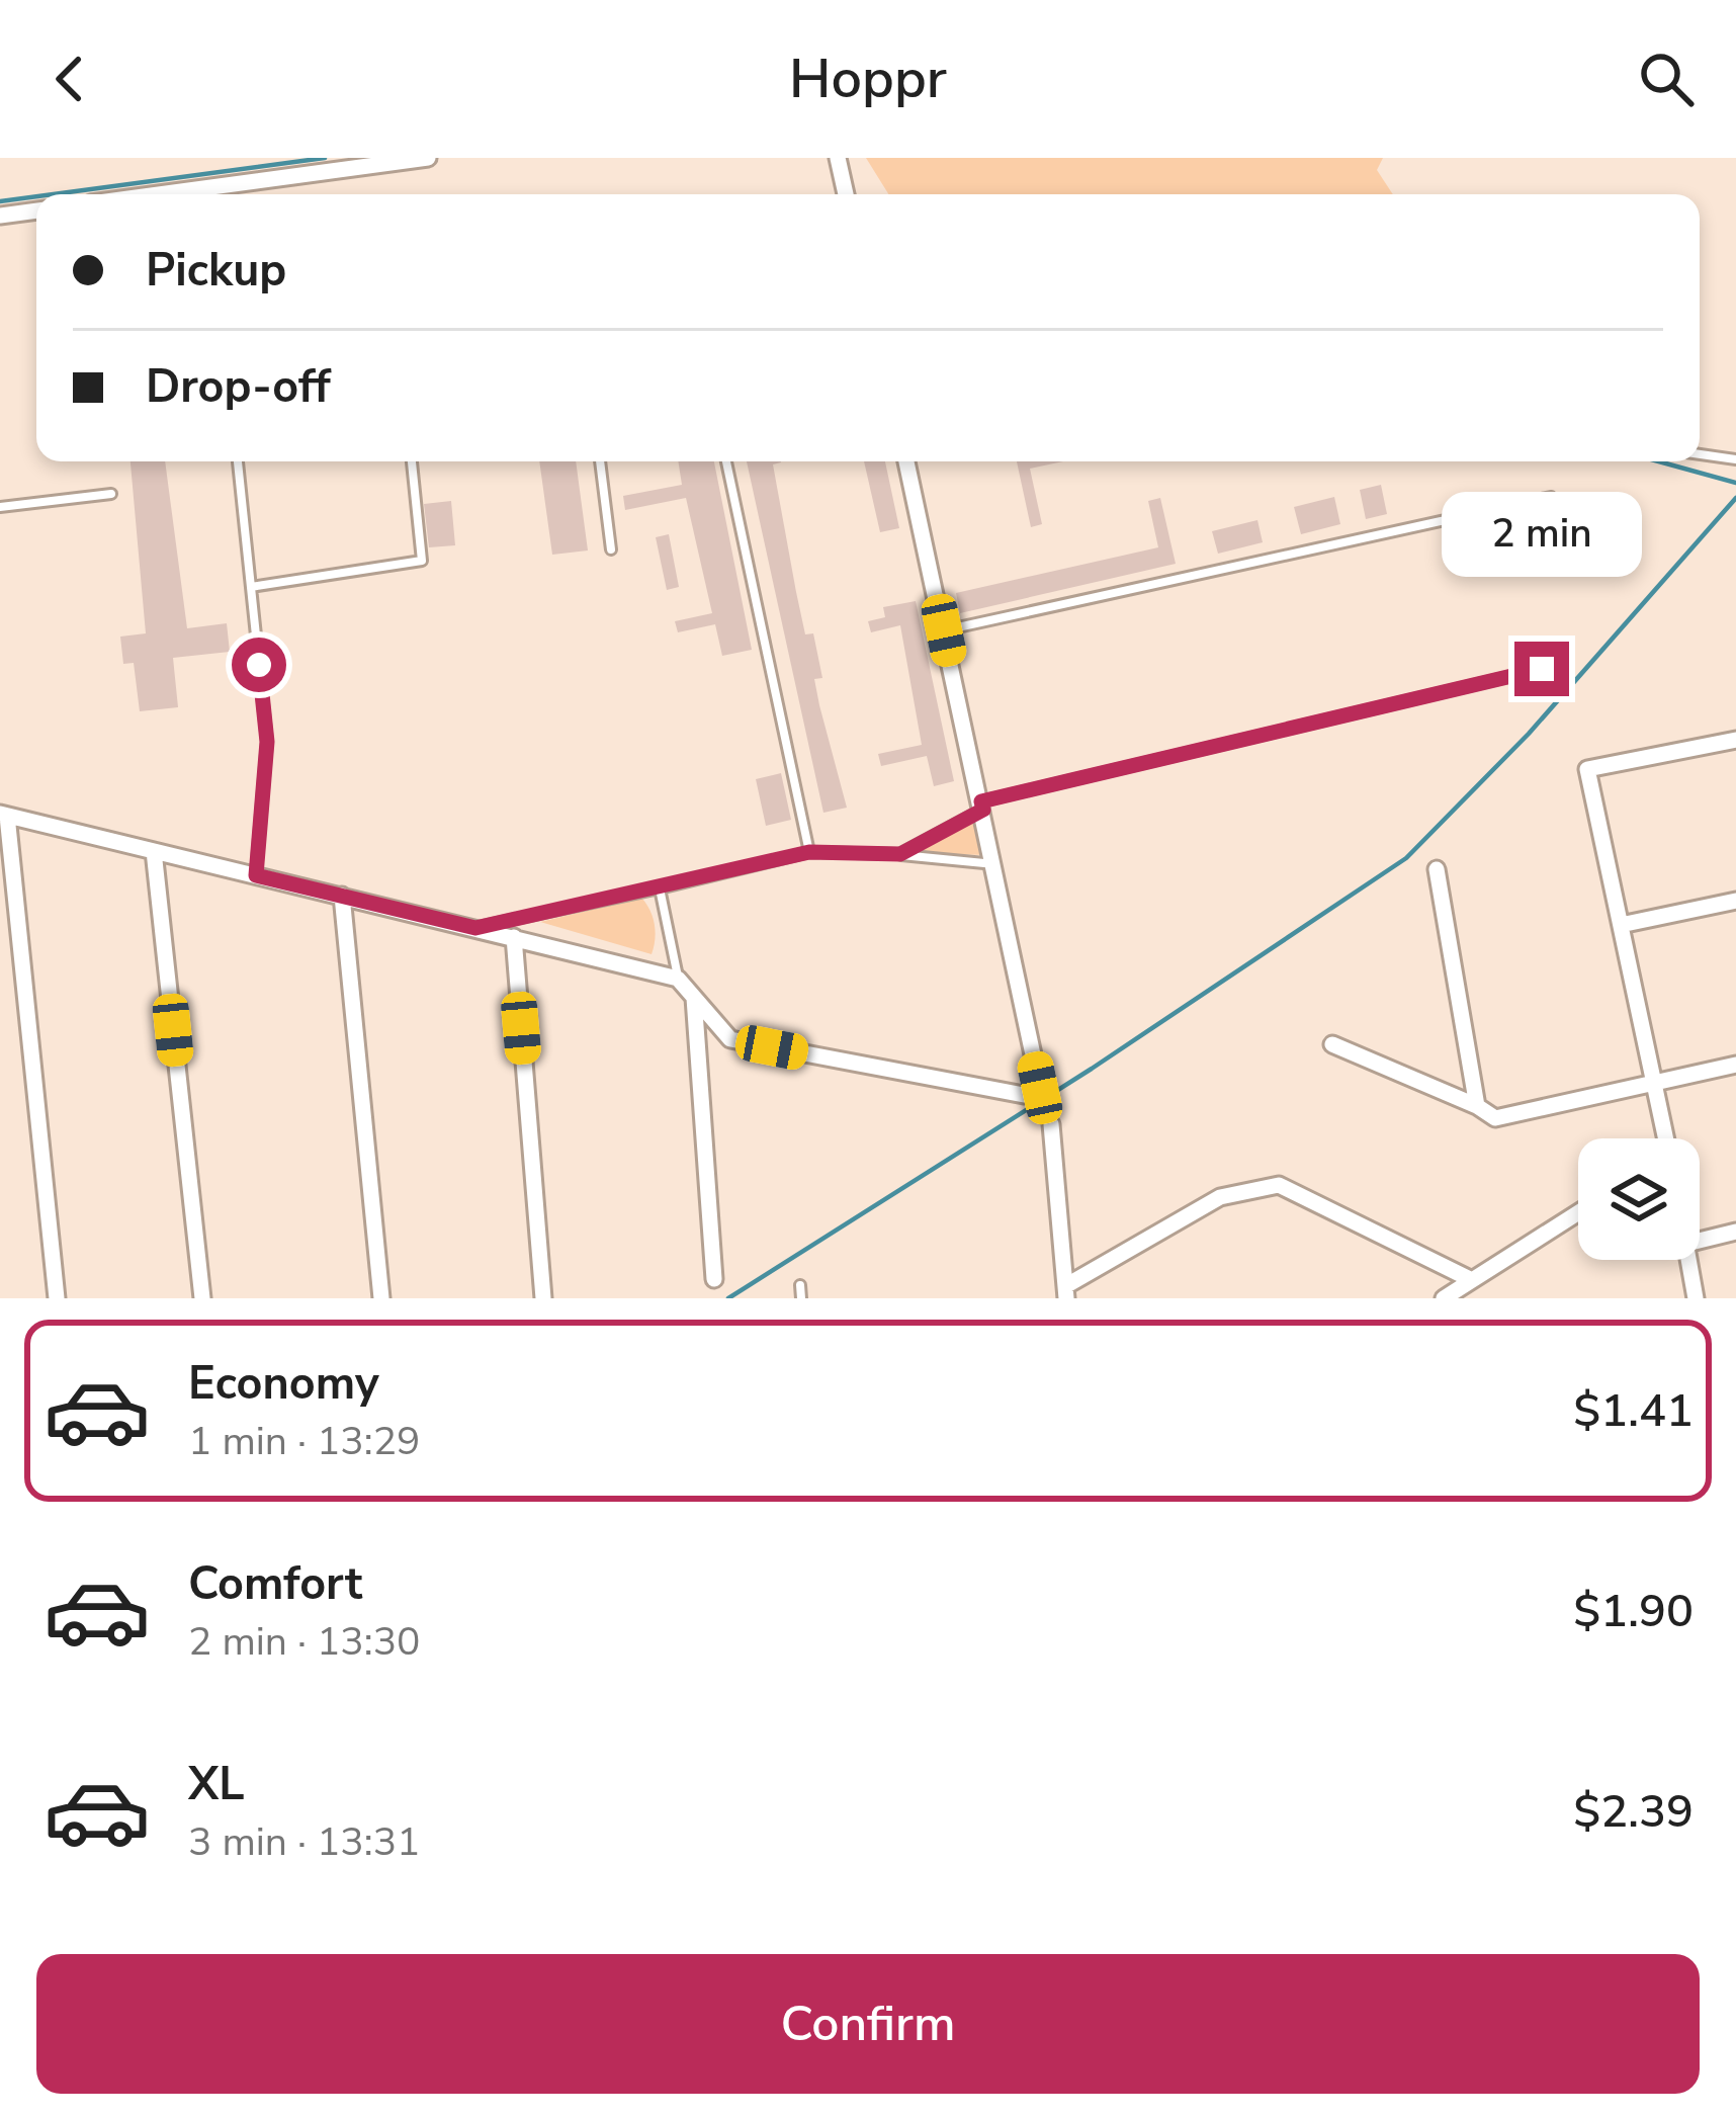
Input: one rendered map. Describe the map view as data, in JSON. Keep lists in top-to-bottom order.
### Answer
{
  "page": {
    "header": "Hoppr",
    "banner": ["Pickup", "Drop-off"],
    "bubble": "2 min",
    "list": [
      {
        "name": "Economy",
        "note": "1 min · 13:29",
        "value": "$1.41"
      },
      {
        "name": "Comfort",
        "note": "2 min · 13:30",
        "value": "$1.90"
      },
      {
        "name": "XL",
        "note": "3 min · 13:31",
        "value": "$2.39"
      }
    ],
    "buttons": "Confirm"
  }
}
